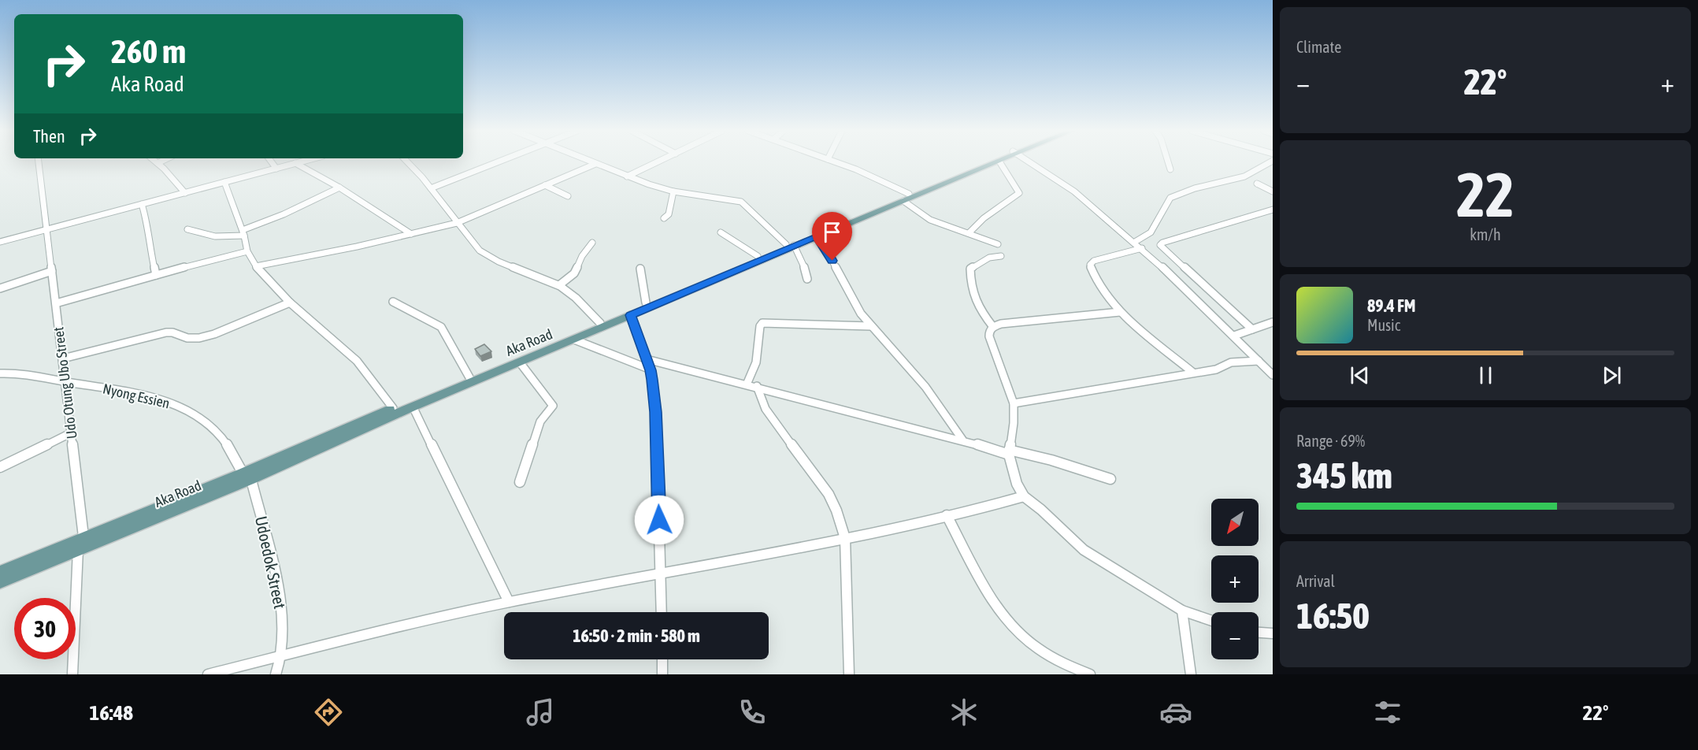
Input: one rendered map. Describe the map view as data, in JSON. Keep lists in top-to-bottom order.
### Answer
{
  "streets": {
    "main road": ["Aka Road"],
    "street": ["Udo Otung Ubo Street", "Nyong Essien", "Udoedok Street"]
  },
  "crossings": [
    ["Aka Road", "Udo Otung Ubo Street"],
    ["Aka Road", "Nyong Essien"],
    ["Aka Road", "Udoedok Street"],
    ["Udo Otung Ubo Street", "Nyong Essien"]
  ],
  "north": "bottom left",
  "page": {
    "tile": [
      "Climate",
      ["22", "km/h"],
      ["Range · 69%", "345 km"],
      ["Arrival", "16:50"]
    ],
    "turn": ["260 m", "Aka Road"],
    "heat": ["−", "22°", "+"],
    "then": "Then",
    "song": ["89.4 FM", "Music"],
    "map_buttons": ["+", "−"],
    "limit": "30",
    "trip": "16:50 · 2 min · 580 m",
    "tabs": ["16:48", "22°"]
  }
}
